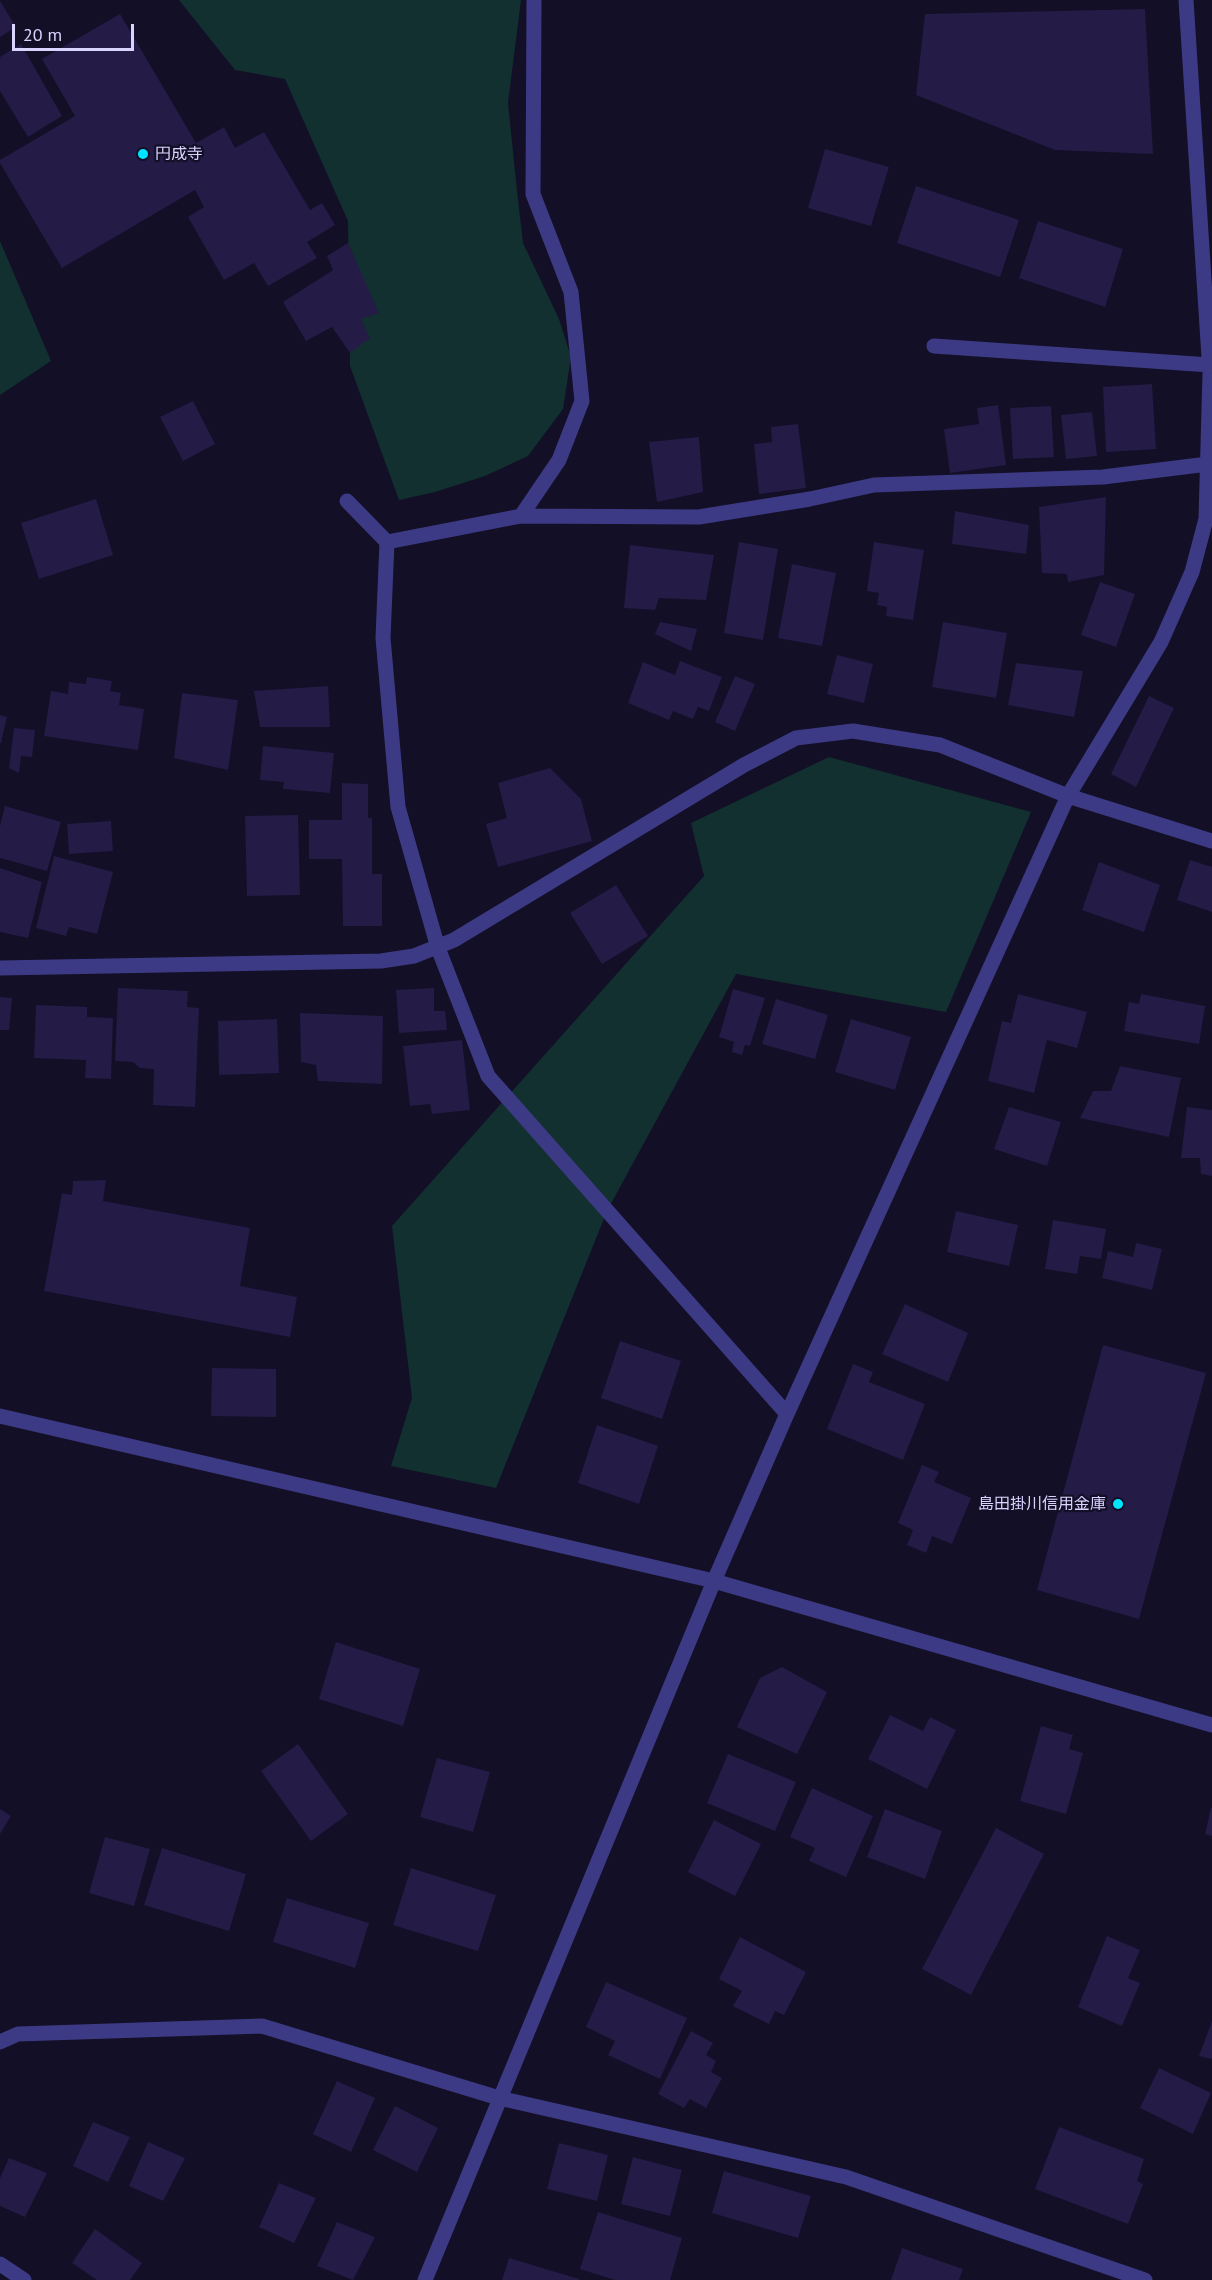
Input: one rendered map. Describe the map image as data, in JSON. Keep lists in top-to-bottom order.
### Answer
{
  "places": ["円成寺", "島田掛川信用金庫"],
  "scale_bar": "20 m"
}
